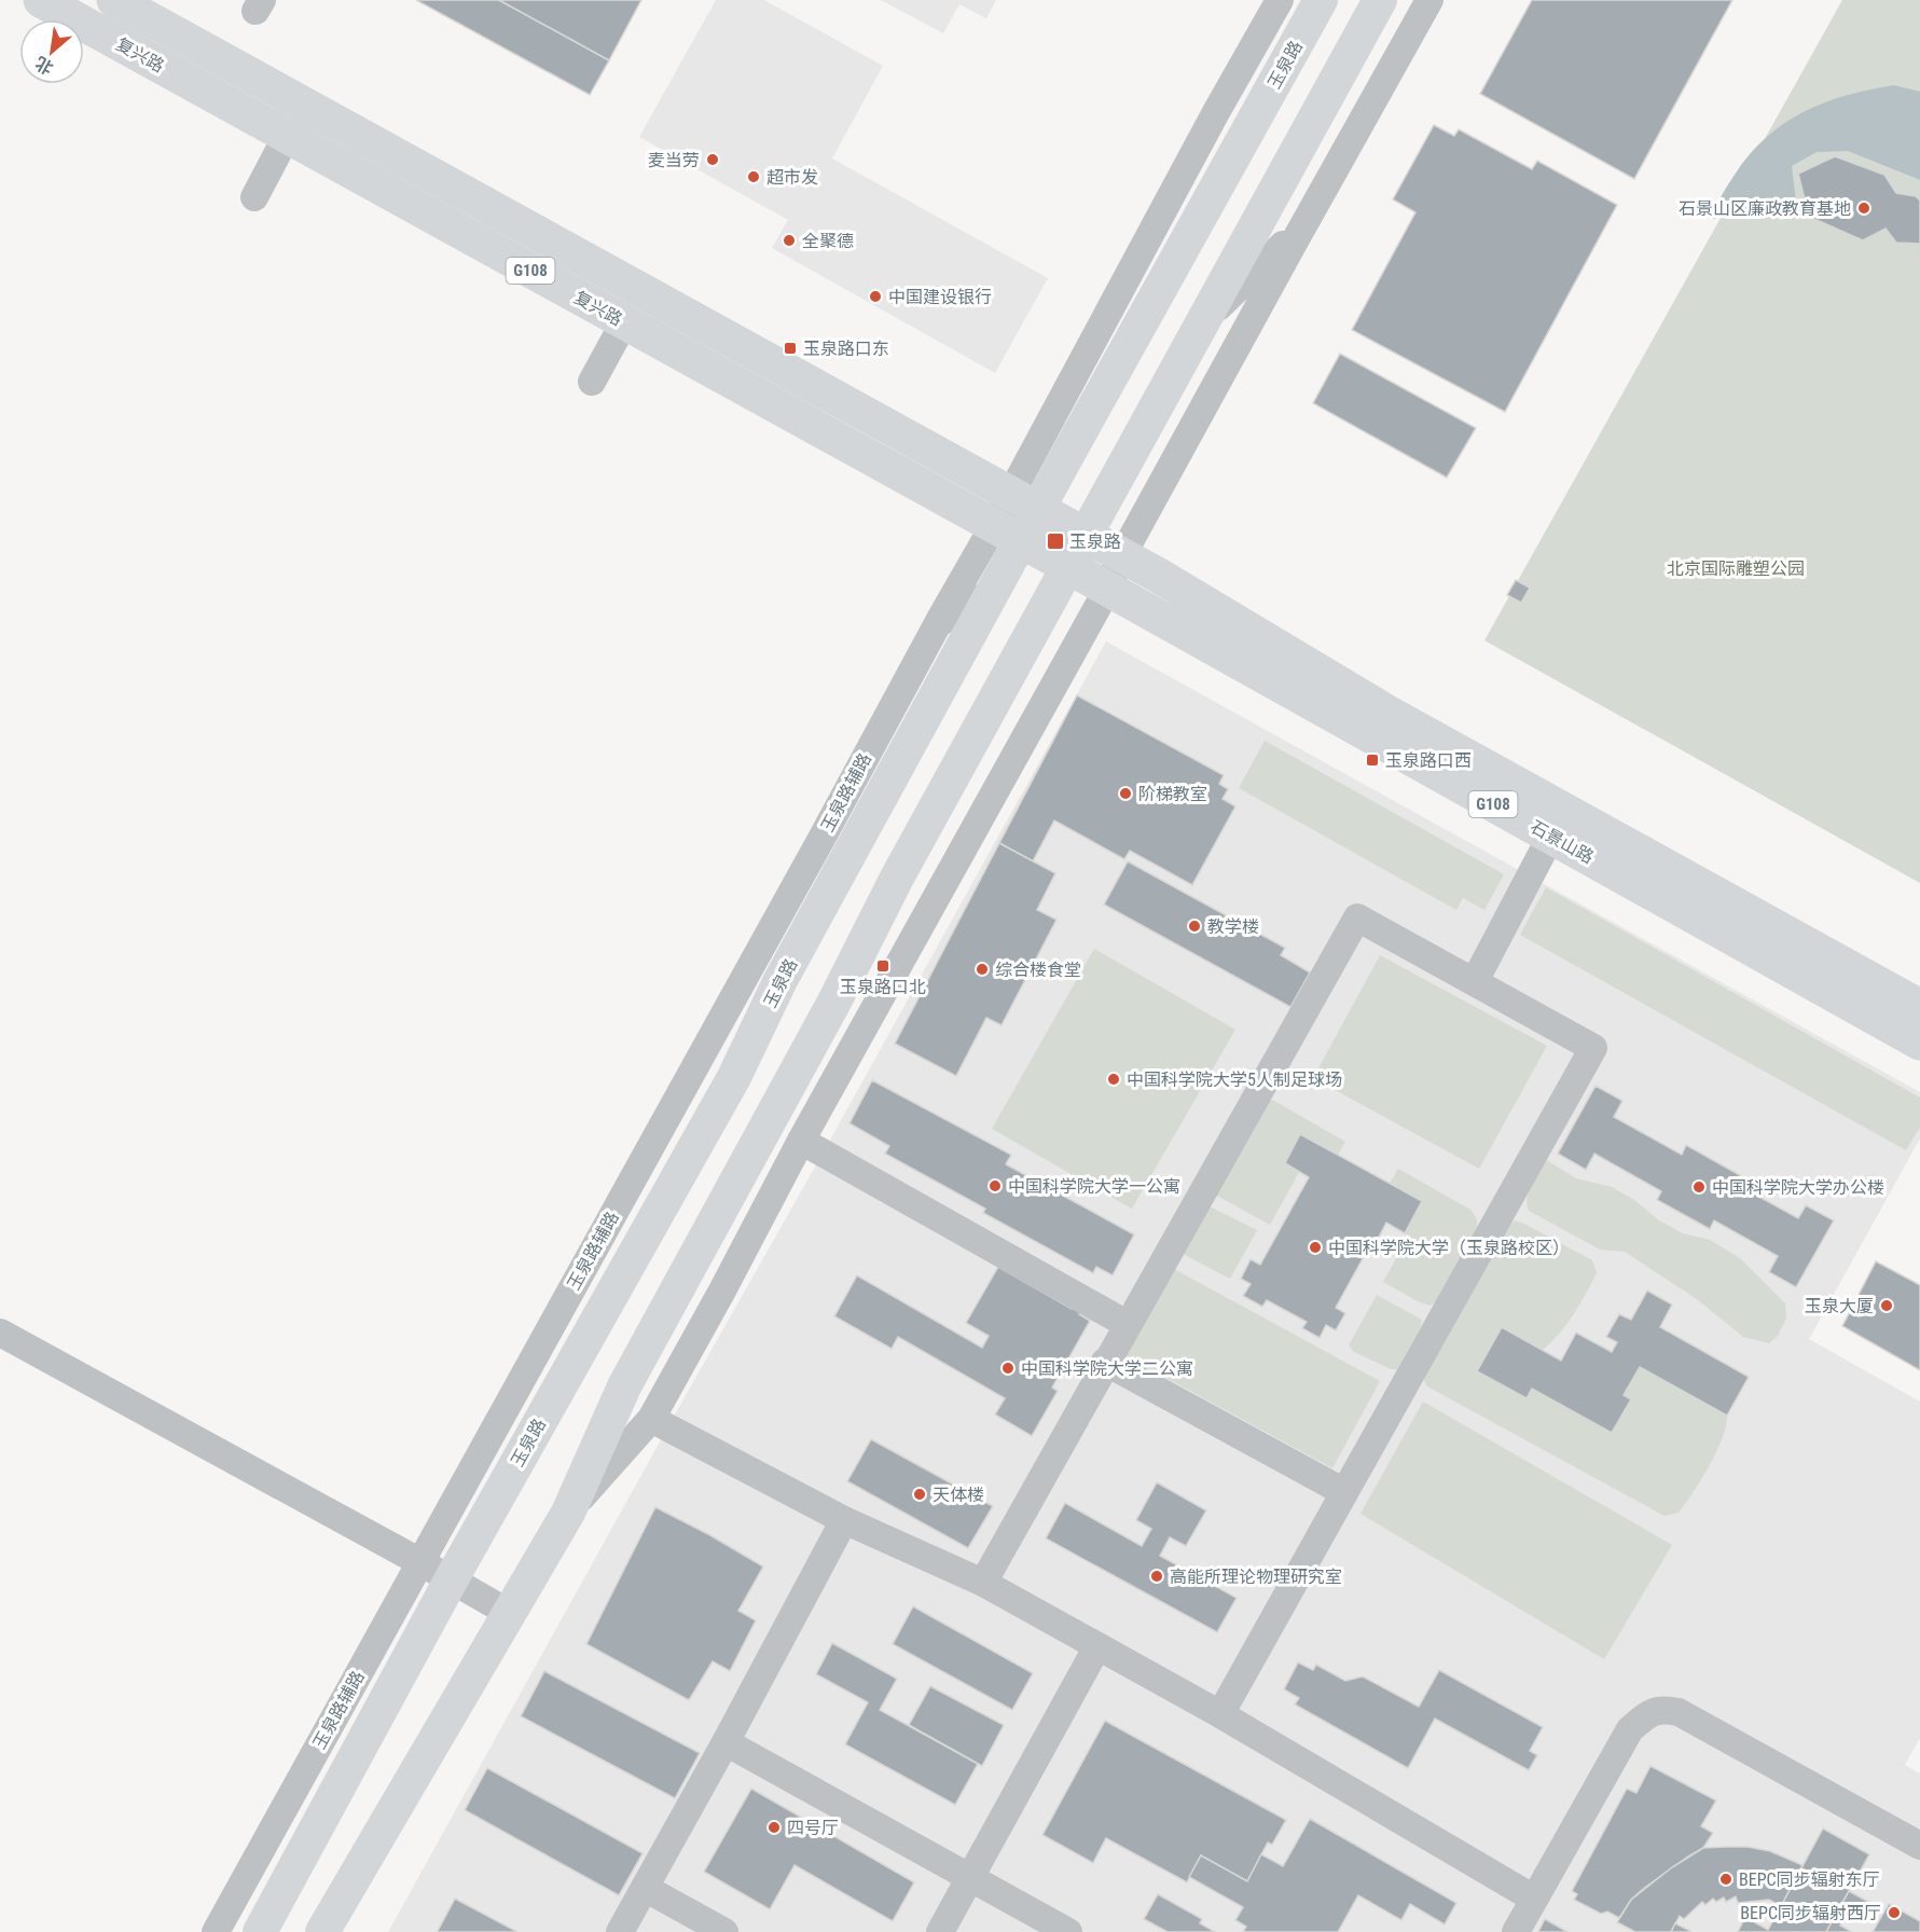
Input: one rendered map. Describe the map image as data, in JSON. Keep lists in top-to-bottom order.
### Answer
{
  "streets": {
    "highway": ["复兴路", "G108", "石景山路"],
    "main road": ["玉泉路"],
    "street": ["玉泉路辅路"]
  },
  "crossings": [
    ["复兴路", "玉泉路"],
    ["复兴路", "G108"],
    ["玉泉路", "G108"],
    ["玉泉路", "玉泉路辅路"],
    ["G108", "石景山路"]
  ],
  "parks": ["北京国际雕塑公园"],
  "places": {
    "other": [
      "麦当劳",
      "超市发",
      "石景山区廉政教育基地",
      "全聚德",
      "中国建设银行",
      "阶梯教室",
      "教学楼",
      "综合楼食堂",
      "中国科学院大学5人制足球场",
      "中国科学院大学一公寓",
      "中国科学院大学办公楼",
      "中国科学院大学（玉泉路校区）",
      "玉泉大厦",
      "中国科学院大学二公寓",
      "天体楼",
      "高能所理论物理研究室",
      "四号厅",
      "BEPC同步辐射东厅",
      "BEPC同步辐射西厅"
    ],
    "transit": [
      "玉泉路口东",
      "玉泉路",
      "玉泉路口西",
      "玉泉路口北"
    ]
  },
  "north": "bottom left"
}
